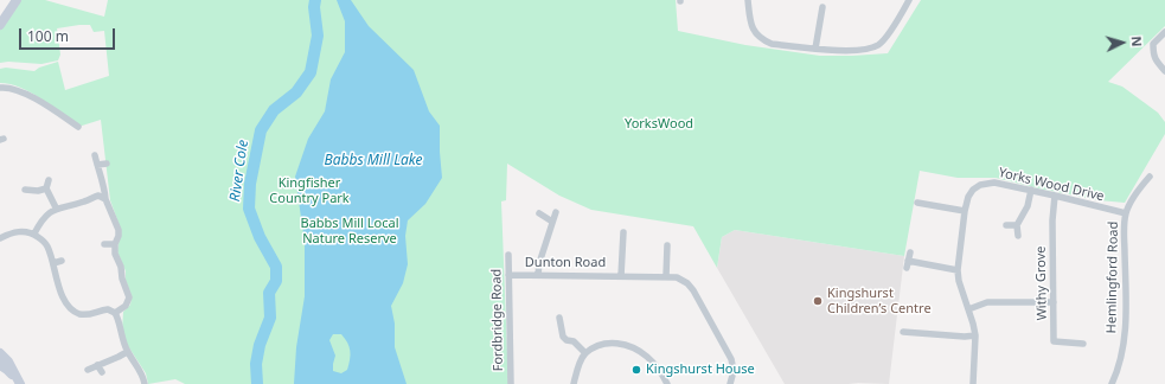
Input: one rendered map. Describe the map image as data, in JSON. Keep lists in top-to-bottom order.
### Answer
{
  "streets": {
    "street": [
      "Yorks Wood Drive",
      "Dunton Road",
      "Hemlingford Road",
      "Withy Grove",
      "Fordbridge Road"
    ]
  },
  "crossings": [
    ["Yorks Wood Drive", "Hemlingford Road"],
    ["Yorks Wood Drive", "Withy Grove"],
    ["Dunton Road", "Fordbridge Road"]
  ],
  "water": ["Babbs Mill Lake", "River Cole"],
  "parks": ["YorksWood", "Kingfisher Country Park", "Babbs Mill Local Nature Reserve"],
  "places": ["Kingshurst Children’s Centre", "Kingshurst House"],
  "scale_bar": "100 m",
  "north": "right"
}
